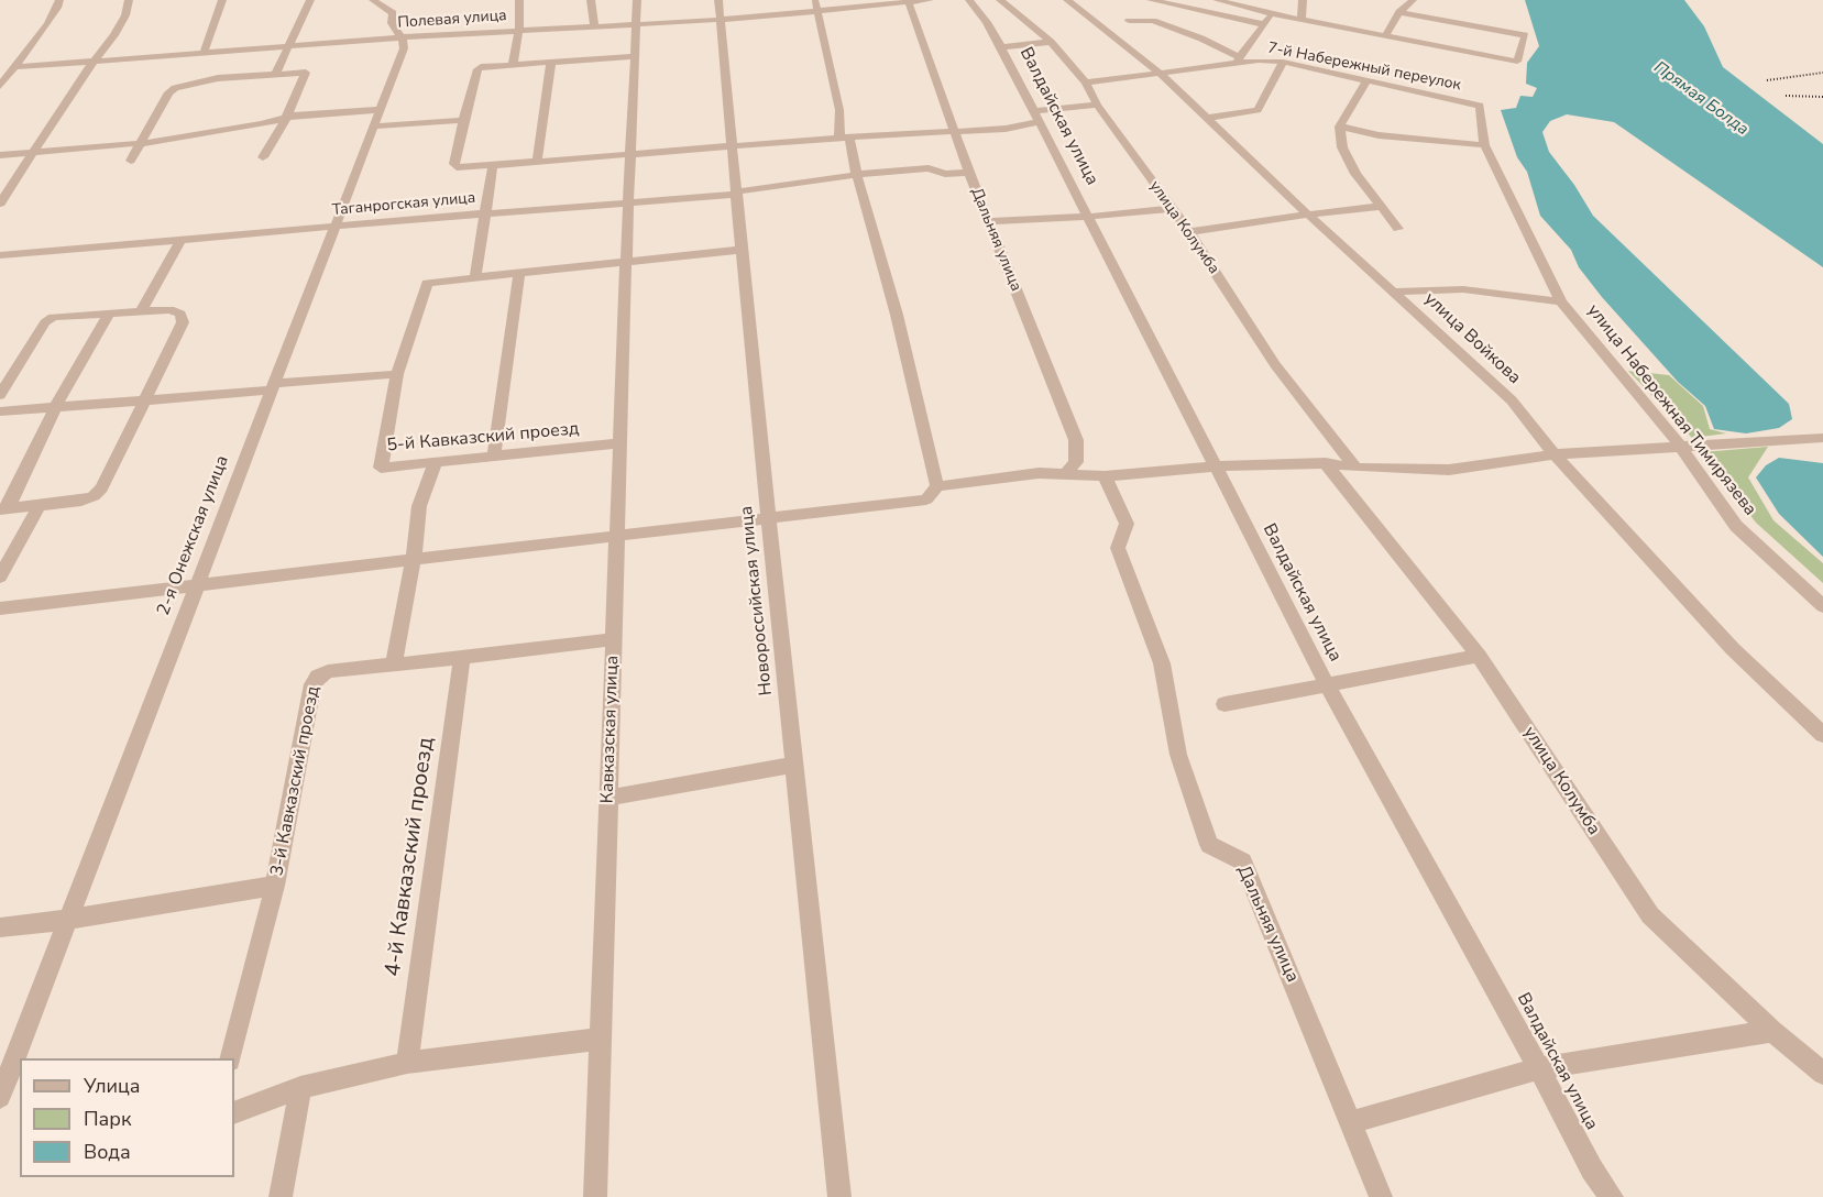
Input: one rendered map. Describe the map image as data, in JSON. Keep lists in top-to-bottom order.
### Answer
{
  "streets": {
    "street": [
      "Полевая улица",
      "7-й Набережный переулок",
      "Валдайская улица",
      "Таганрогская улица",
      "улица Колумба",
      "Дальняя улица",
      "улица Войкова",
      "улица Набережная Тимирязева",
      "5-й Кавказский проезд",
      "2-я Онежская улица",
      "Новороссийская улица",
      "Кавказская улица",
      "3-й Кавказский проезд",
      "4-й Кавказский проезд"
    ]
  },
  "crossings": [
    ["Полевая улица", "Дальняя улица"],
    ["Полевая улица", "2-я Онежская улица"],
    ["Полевая улица", "Новороссийская улица"],
    ["7-й Набережный переулок", "улица Колумба"],
    ["7-й Набережный переулок", "улица Войкова"],
    ["7-й Набережный переулок", "улица Набережная Тимирязева"],
    ["Таганрогская улица", "Дальняя улица"],
    ["Таганрогская улица", "2-я Онежская улица"],
    ["Таганрогская улица", "Новороссийская улица"],
    ["Таганрогская улица", "Кавказская улица"],
    ["5-й Кавказский проезд", "Новороссийская улица"],
    ["5-й Кавказский проезд", "Кавказская улица"],
    ["Кавказская улица", "3-й Кавказский проезд"],
    ["3-й Кавказский проезд", "4-й Кавказский проезд"]
  ],
  "water": ["Прямая Болда"],
  "legend": ["Улица", "Парк", "Вода"]
}
